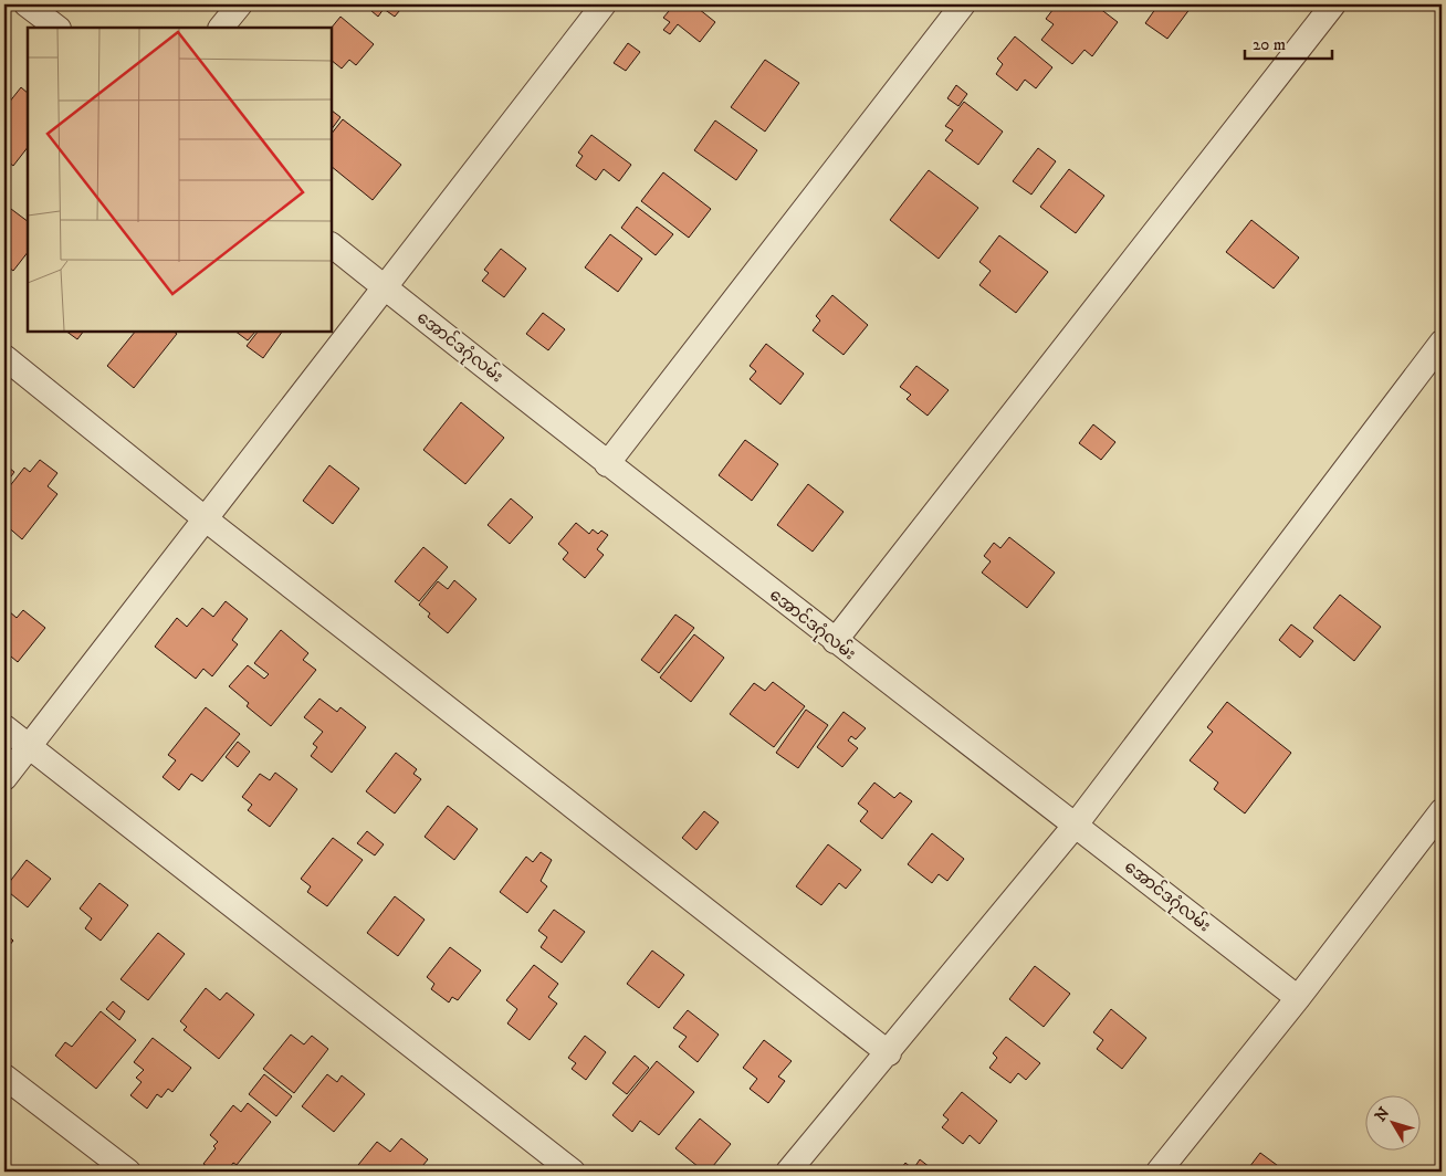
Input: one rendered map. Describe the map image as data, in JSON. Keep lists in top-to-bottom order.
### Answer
{
  "streets": {
    "street": ["အောင်ဒဂုံလမ်း"]
  },
  "scale_bar": "20 m",
  "north": "top left"
}
